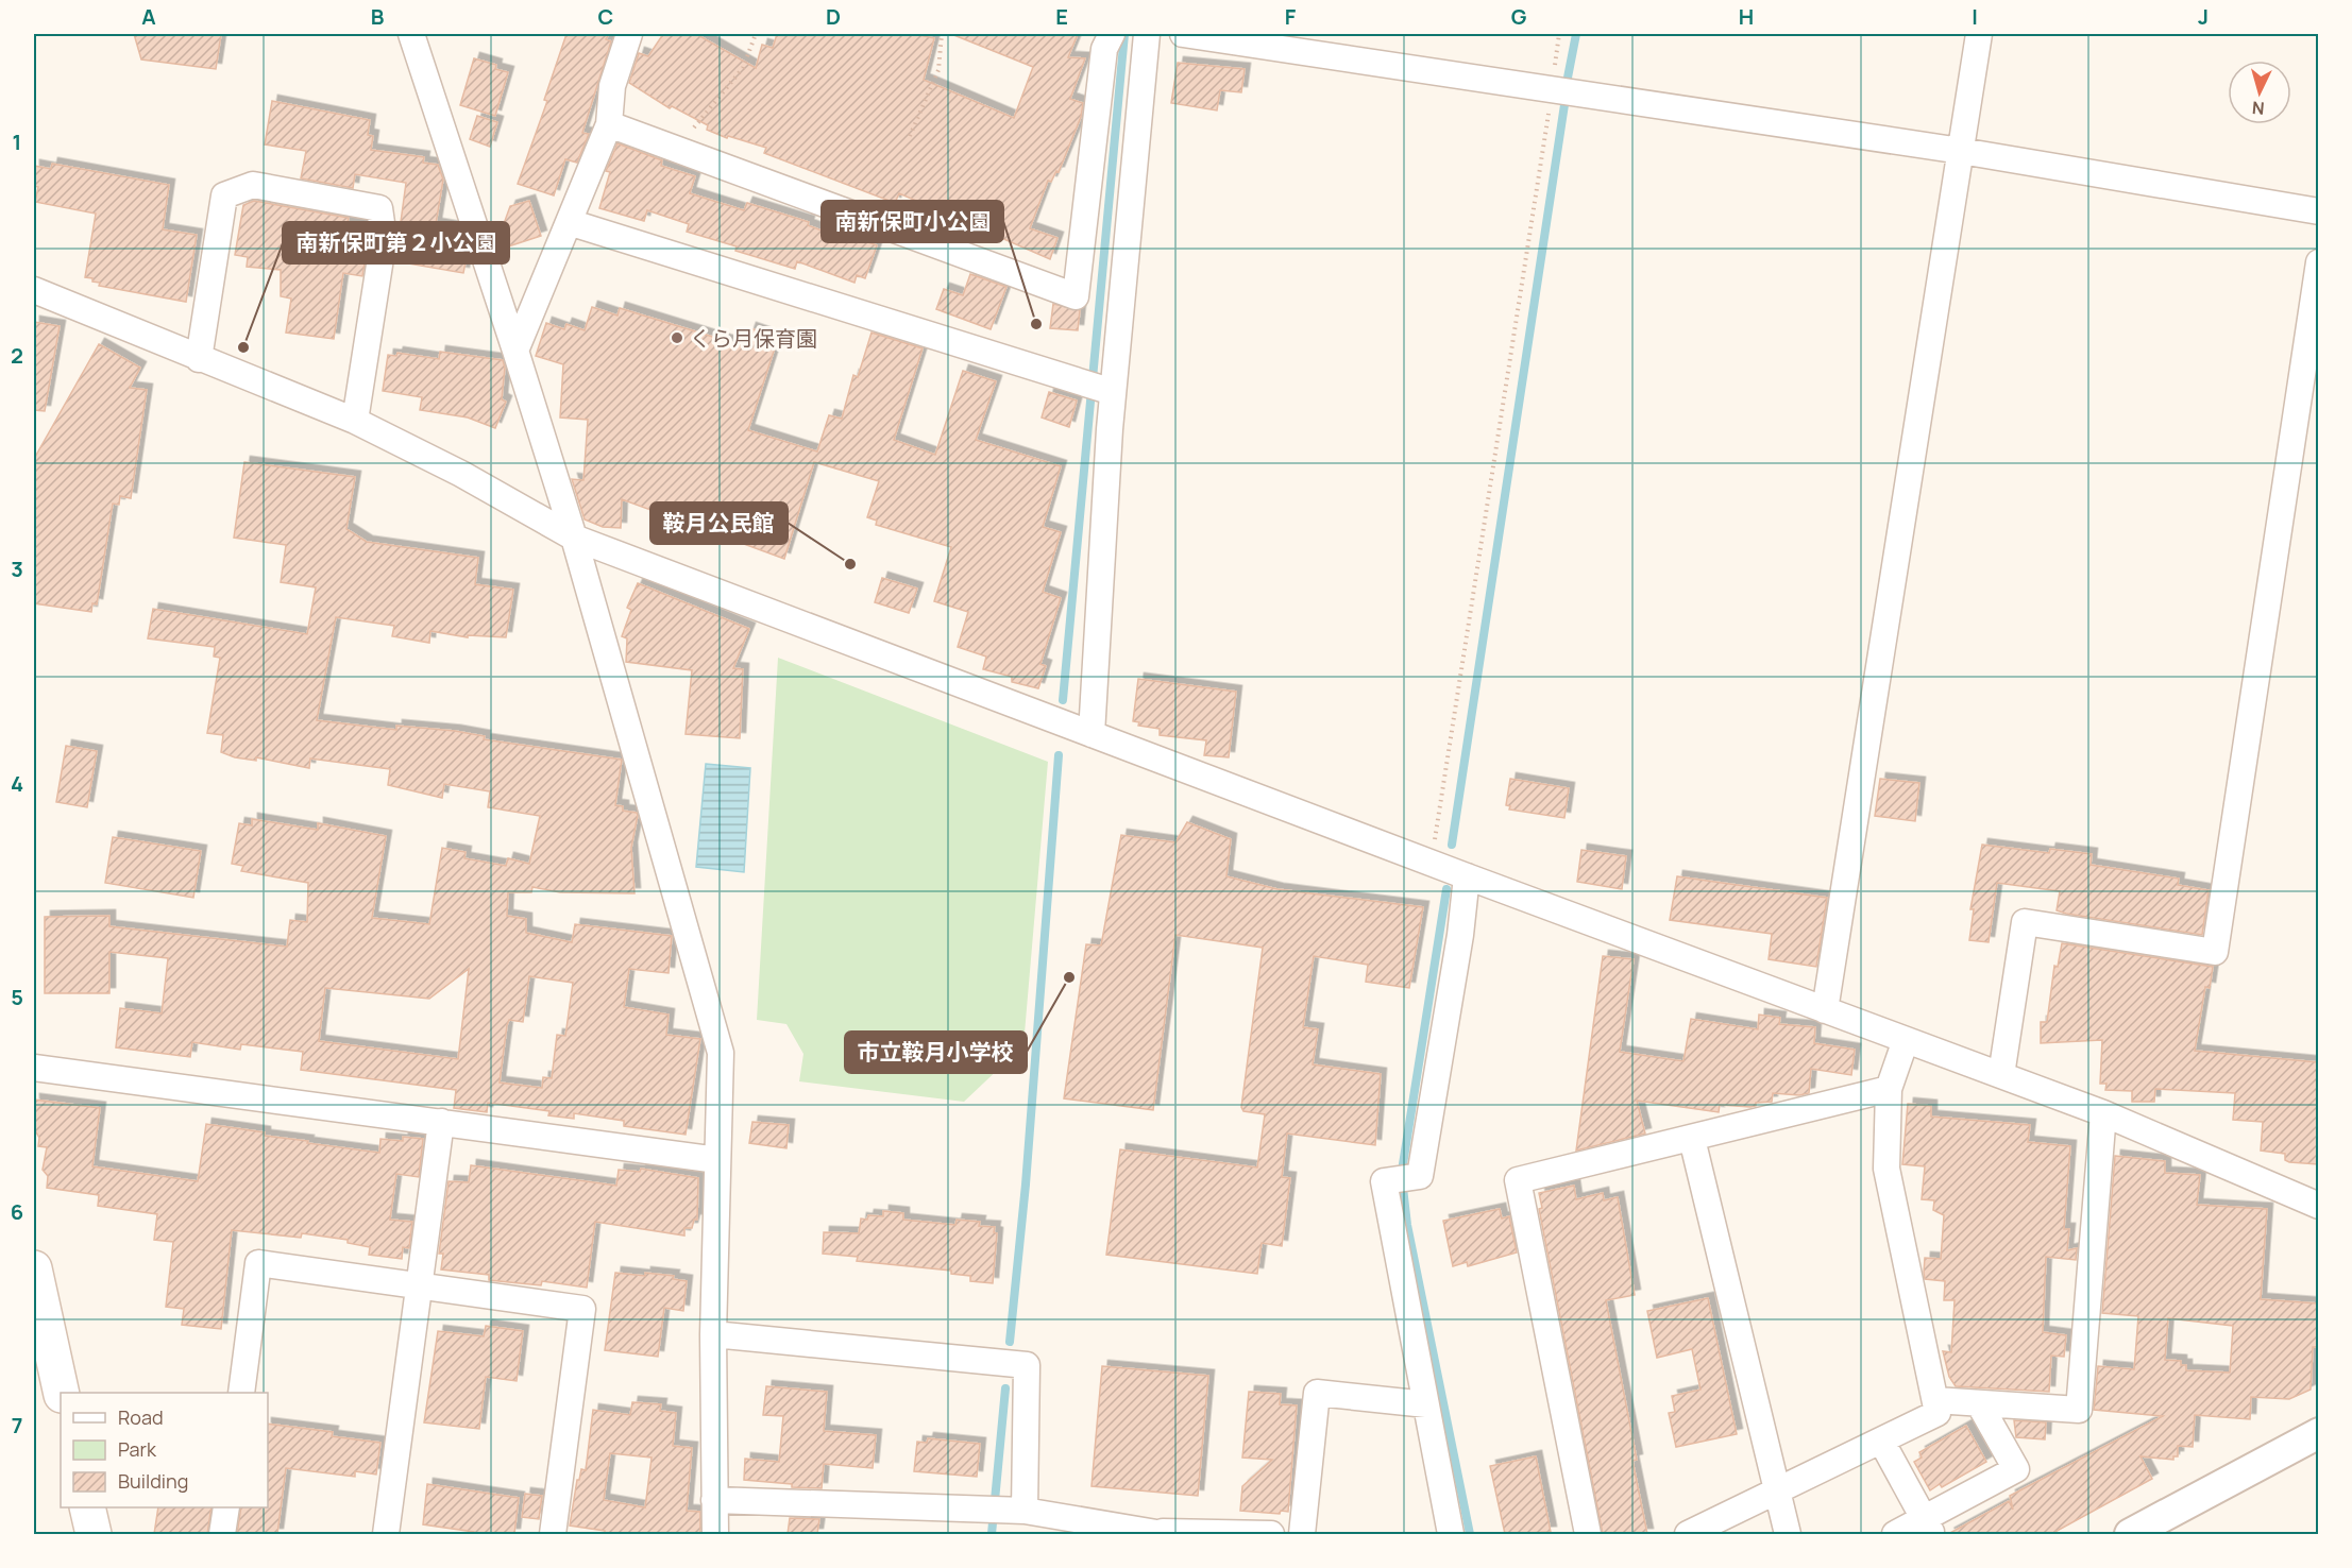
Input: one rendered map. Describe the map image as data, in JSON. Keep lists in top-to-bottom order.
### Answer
{
  "places": [
    "南新保町小公園",
    "くら月保育園",
    "南新保町第２小公園",
    "鞍月公民館",
    "市立鞍月小学校"
  ],
  "legend": ["Road", "Park", "Building"],
  "north": "bottom",
  "grid": {
    "columns": [
      "A",
      "B",
      "C",
      "D",
      "E",
      "F",
      "G",
      "H",
      "I",
      "J"
    ],
    "rows": [
      "1",
      "2",
      "3",
      "4",
      "5",
      "6",
      "7"
    ]
  }
}
